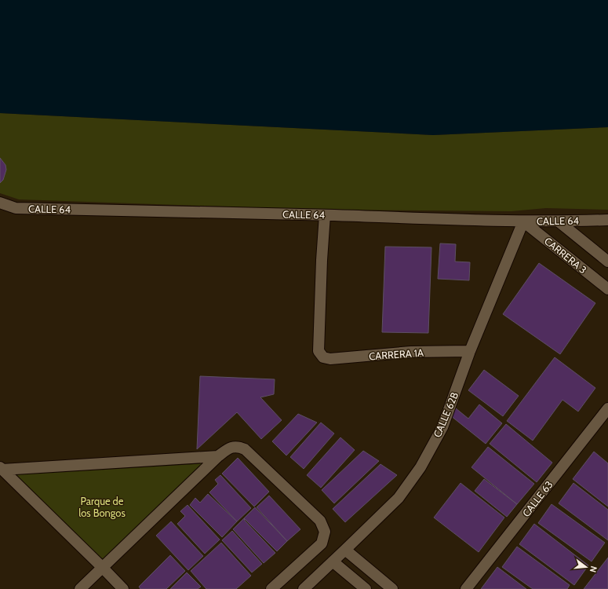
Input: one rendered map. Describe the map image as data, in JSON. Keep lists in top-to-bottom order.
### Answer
{
  "streets": {
    "street": [
      "CALLE 64",
      "CARRERA 3",
      "CARRERA 1A",
      "CALLE 62B",
      "CALLE 63"
    ]
  },
  "crossings": [
    ["CALLE 64", "CARRERA 3"],
    ["CALLE 64", "CARRERA 1A"],
    ["CALLE 64", "CALLE 62B"],
    ["CARRERA 3", "CALLE 62B"],
    ["CARRERA 1A", "CALLE 62B"]
  ],
  "parks": ["Parque de los Bongos"],
  "north": "right"
}
